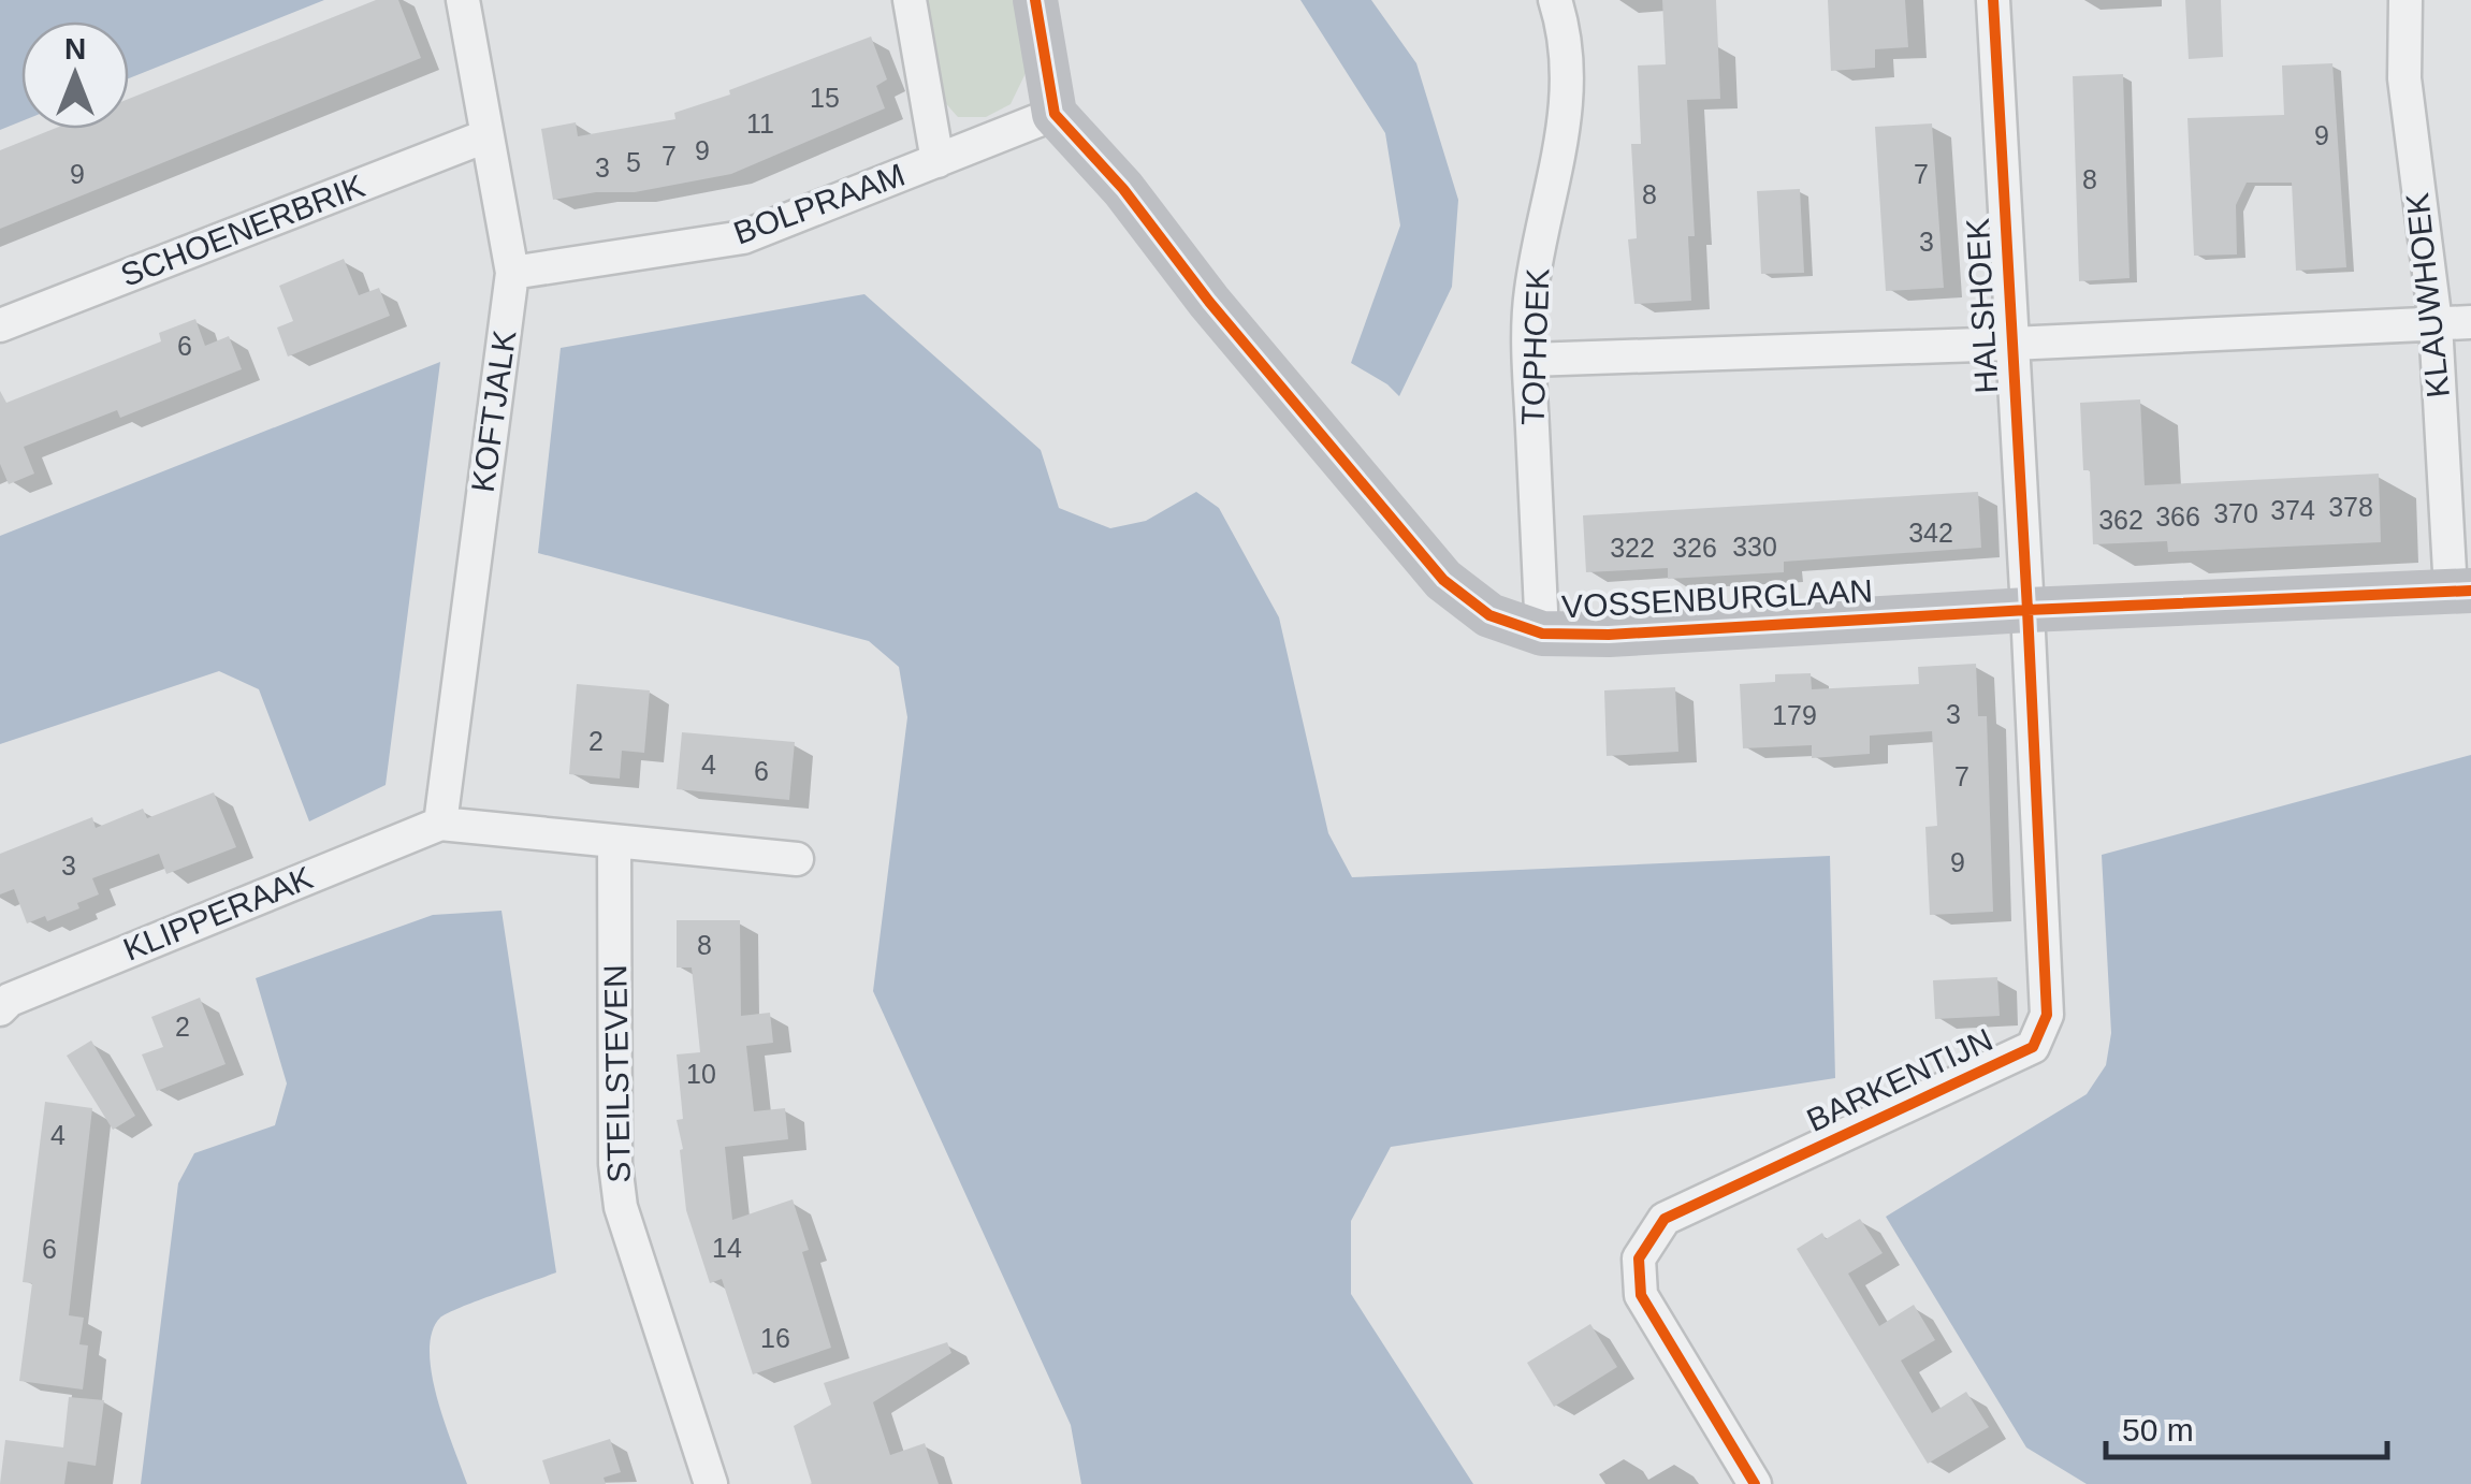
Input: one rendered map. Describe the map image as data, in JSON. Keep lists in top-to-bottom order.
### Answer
{
  "streets": {
    "street": [
      "BOLPRAAM",
      "SCHOENERBRIK",
      "KLAUWHOEK",
      "HALSHOEK",
      "TOPHOEK",
      "KOFTJALK",
      "VOSSENBURGLAAN",
      "KLIPPERAAK",
      "STEILSTEVEN",
      "BARKENTIJN"
    ]
  },
  "crossings": [
    ["BOLPRAAM", "KOFTJALK"],
    ["BOLPRAAM", "VOSSENBURGLAAN"],
    ["SCHOENERBRIK", "KOFTJALK"],
    ["KLAUWHOEK", "VOSSENBURGLAAN"],
    ["HALSHOEK", "VOSSENBURGLAAN"],
    ["HALSHOEK", "BARKENTIJN"],
    ["TOPHOEK", "VOSSENBURGLAAN"],
    ["KOFTJALK", "KLIPPERAAK"],
    ["VOSSENBURGLAAN", "BARKENTIJN"]
  ],
  "house_numbers": [
    "15",
    "11",
    "9",
    "9",
    "7",
    "5",
    "3",
    "9",
    "7",
    "8",
    "8",
    "3",
    "6",
    "378",
    "374",
    "370",
    "366",
    "362",
    "342",
    "330",
    "322",
    "326",
    "3",
    "179",
    "2",
    "4",
    "6",
    "7",
    "9",
    "3",
    "8",
    "2",
    "10",
    "4",
    "14",
    "6",
    "16"
  ],
  "scale_bar": "50 m",
  "north": "top"
}
